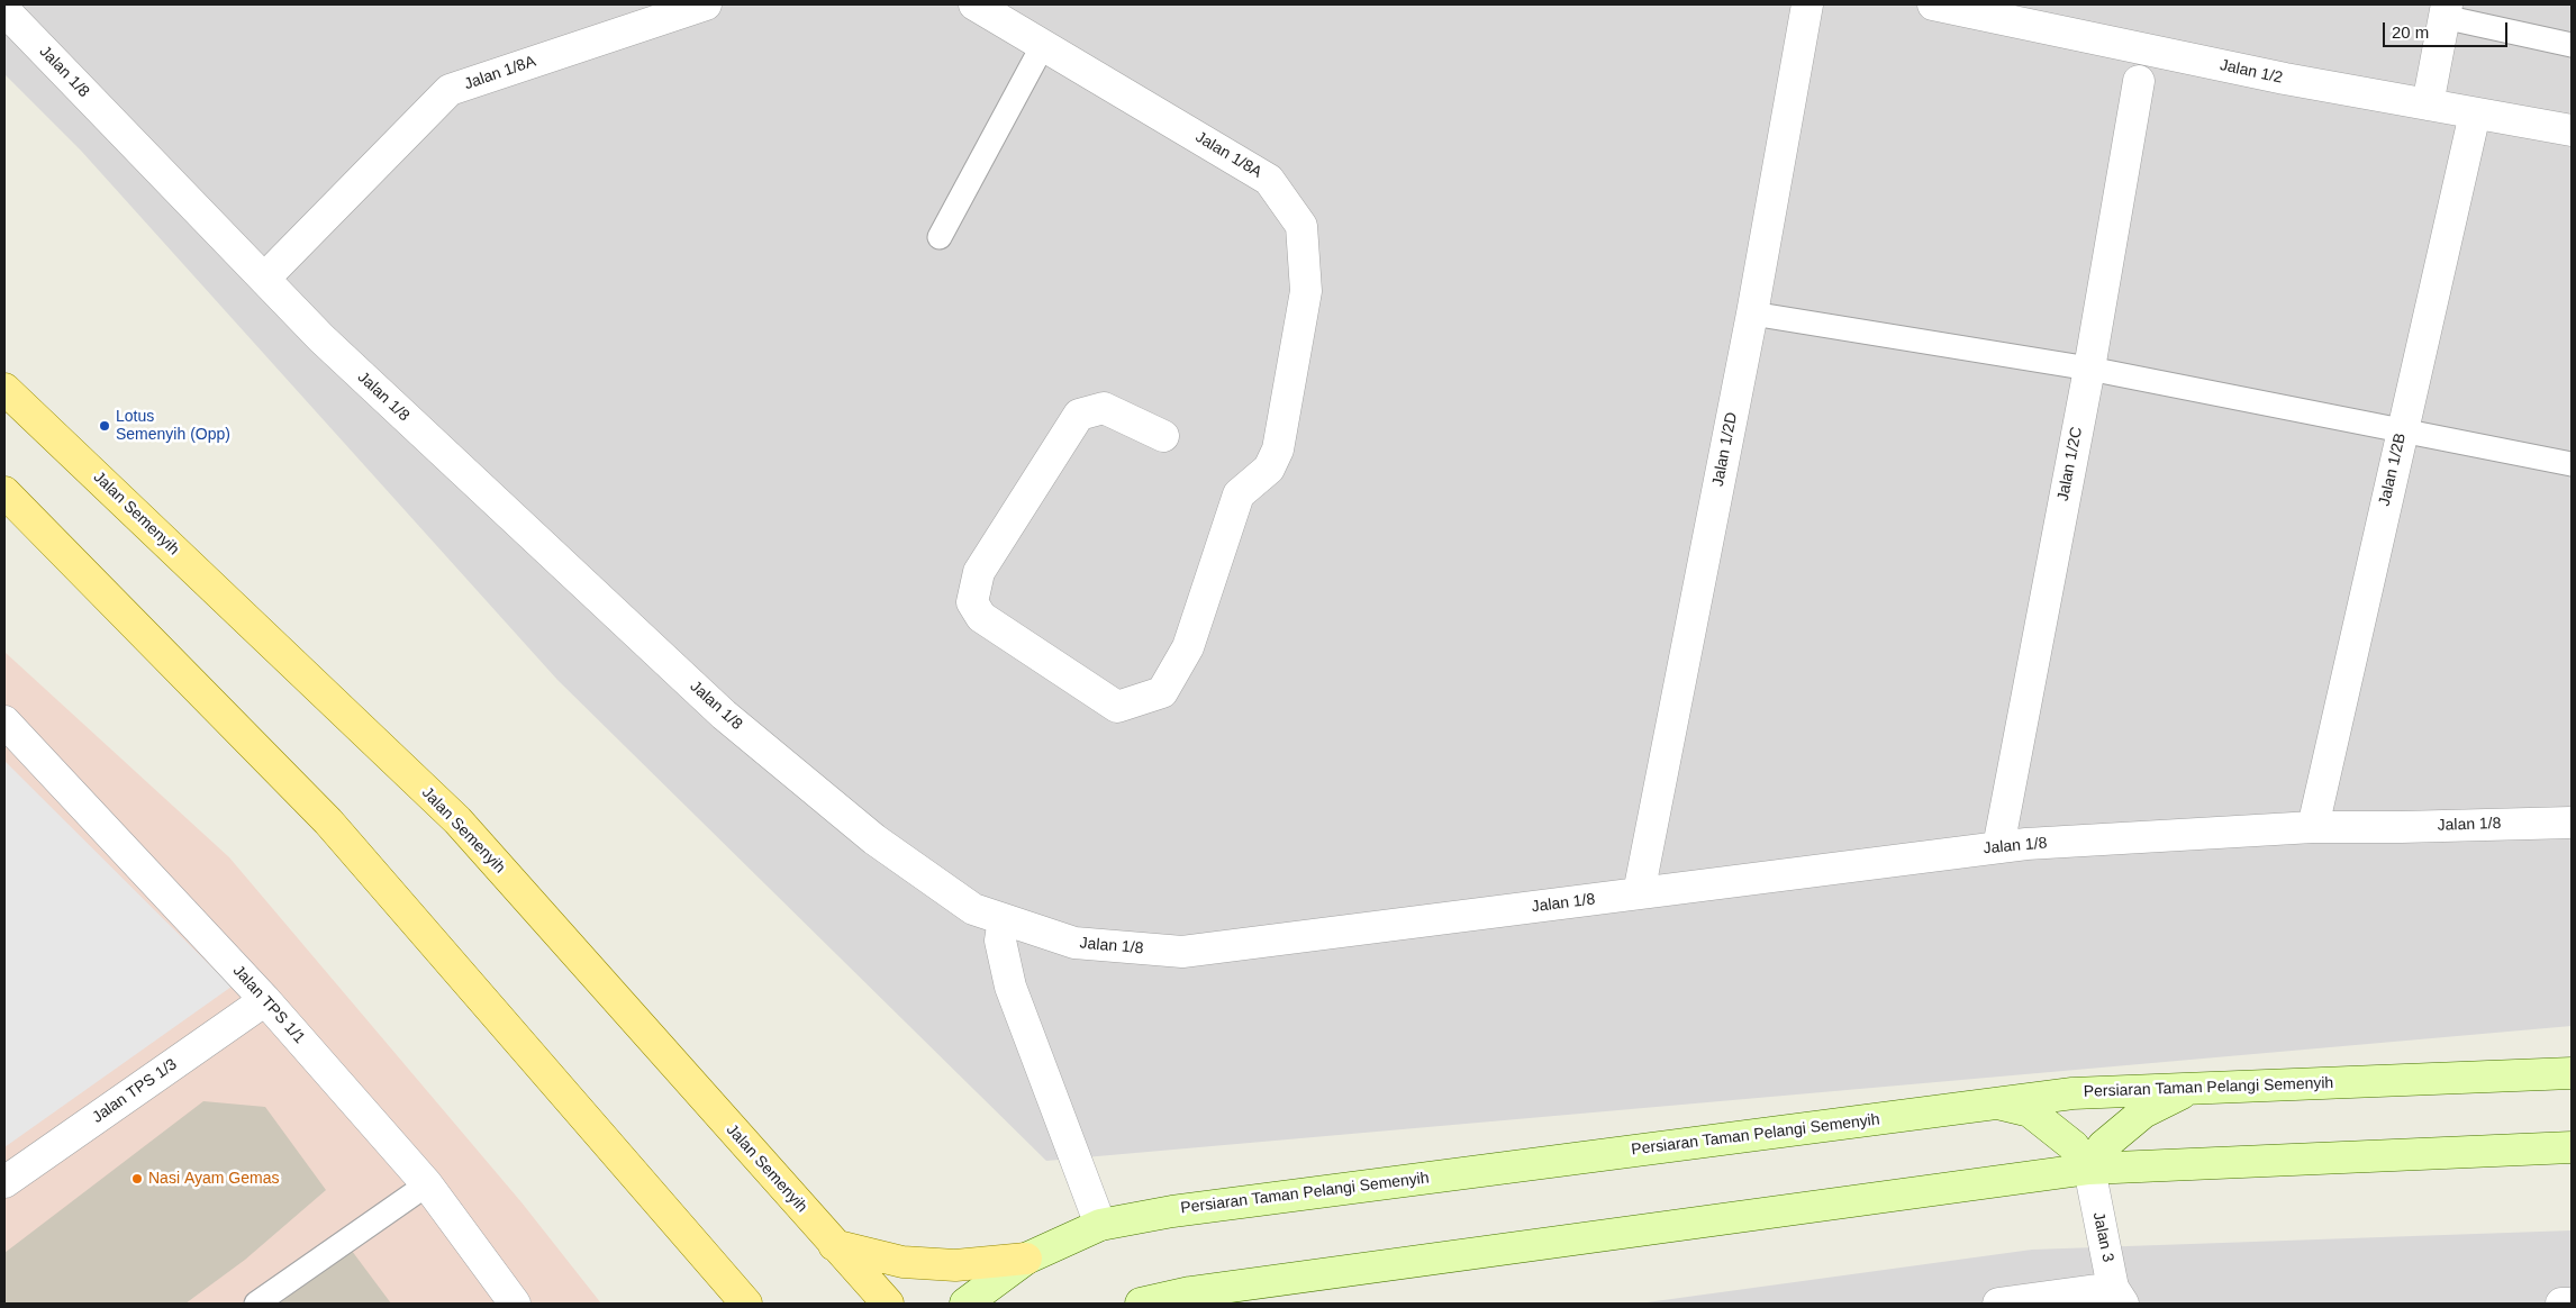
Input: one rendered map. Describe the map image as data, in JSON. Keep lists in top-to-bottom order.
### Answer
{
  "streets": {
    "main road": ["Jalan Semenyih"],
    "street": [
      "Jalan 1/8",
      "Jalan 1/2",
      "Jalan 1/8A",
      "Jalan 1/2D",
      "Jalan 1/2C",
      "Jalan 1/2B",
      "Jalan TPS 1/1",
      "Persiaran Taman Pelangi Semenyih",
      "Jalan TPS 1/3",
      "Jalan 3"
    ]
  },
  "crossings": [
    ["Jalan 1/8", "Jalan 1/8A"],
    ["Jalan 1/8", "Jalan 1/2D"],
    ["Jalan 1/8", "Jalan 1/2C"],
    ["Jalan 1/8", "Jalan 1/2B"],
    ["Jalan 1/2", "Jalan 1/2B"],
    ["Jalan TPS 1/1", "Jalan TPS 1/3"]
  ],
  "places": ["Lotus Semenyih (Opp)", "Nasi Ayam Gemas"],
  "scale_bar": "20 m"
}
